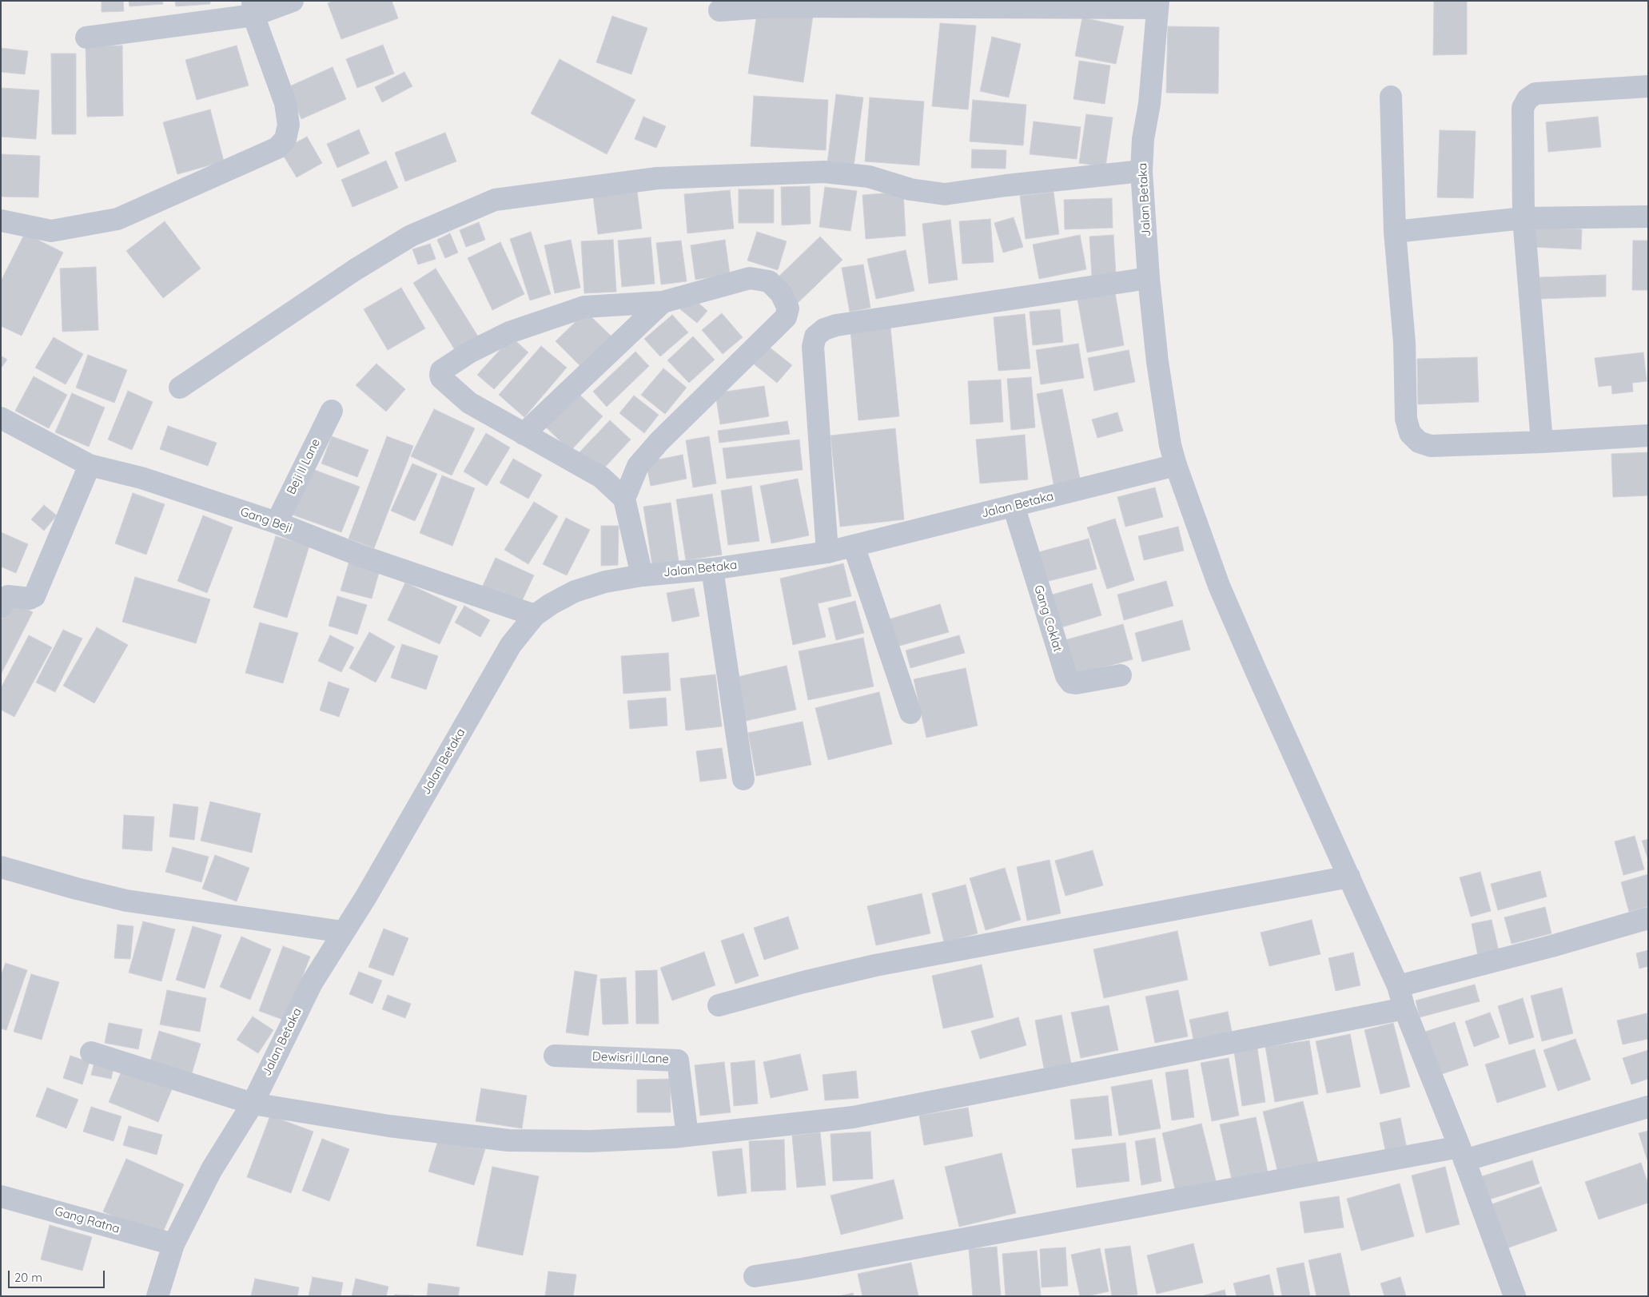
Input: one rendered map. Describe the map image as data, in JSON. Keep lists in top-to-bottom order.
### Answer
{
  "streets": {
    "street": [
      "Jalan Betaka",
      "Beji II Lane",
      "Gang Beji",
      "Gang Coklat",
      "Dewisri I Lane",
      "Gang Ratna"
    ]
  },
  "crossings": [
    ["Jalan Betaka", "Gang Beji"],
    ["Jalan Betaka", "Gang Coklat"],
    ["Jalan Betaka", "Gang Ratna"],
    ["Beji II Lane", "Gang Beji"]
  ],
  "scale_bar": "20 m"
}
